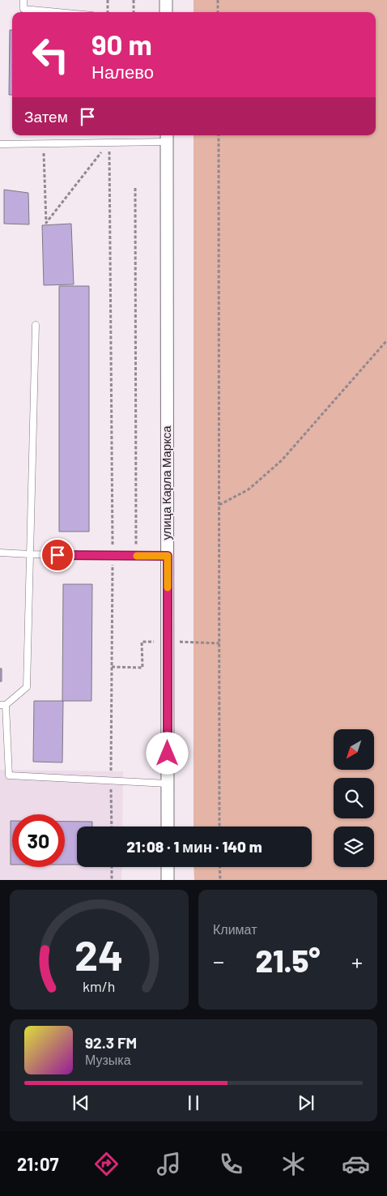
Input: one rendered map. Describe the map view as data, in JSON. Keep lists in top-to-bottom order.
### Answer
{
  "streets": {
    "street": ["улица Карла Маркса"]
  },
  "north": "bottom left",
  "page": {
    "turn": ["90 m", "Налево"],
    "then": "Затем",
    "limit": "30",
    "trip": "21:08 · 1 мин · 140 m",
    "tile": "Климат",
    "heat": ["−", "21.5°", "+"],
    "song": ["92.3 FM", "Музыка"],
    "tabs": "21:07",
    "gauge": ["24", "km/h"]
  }
}
